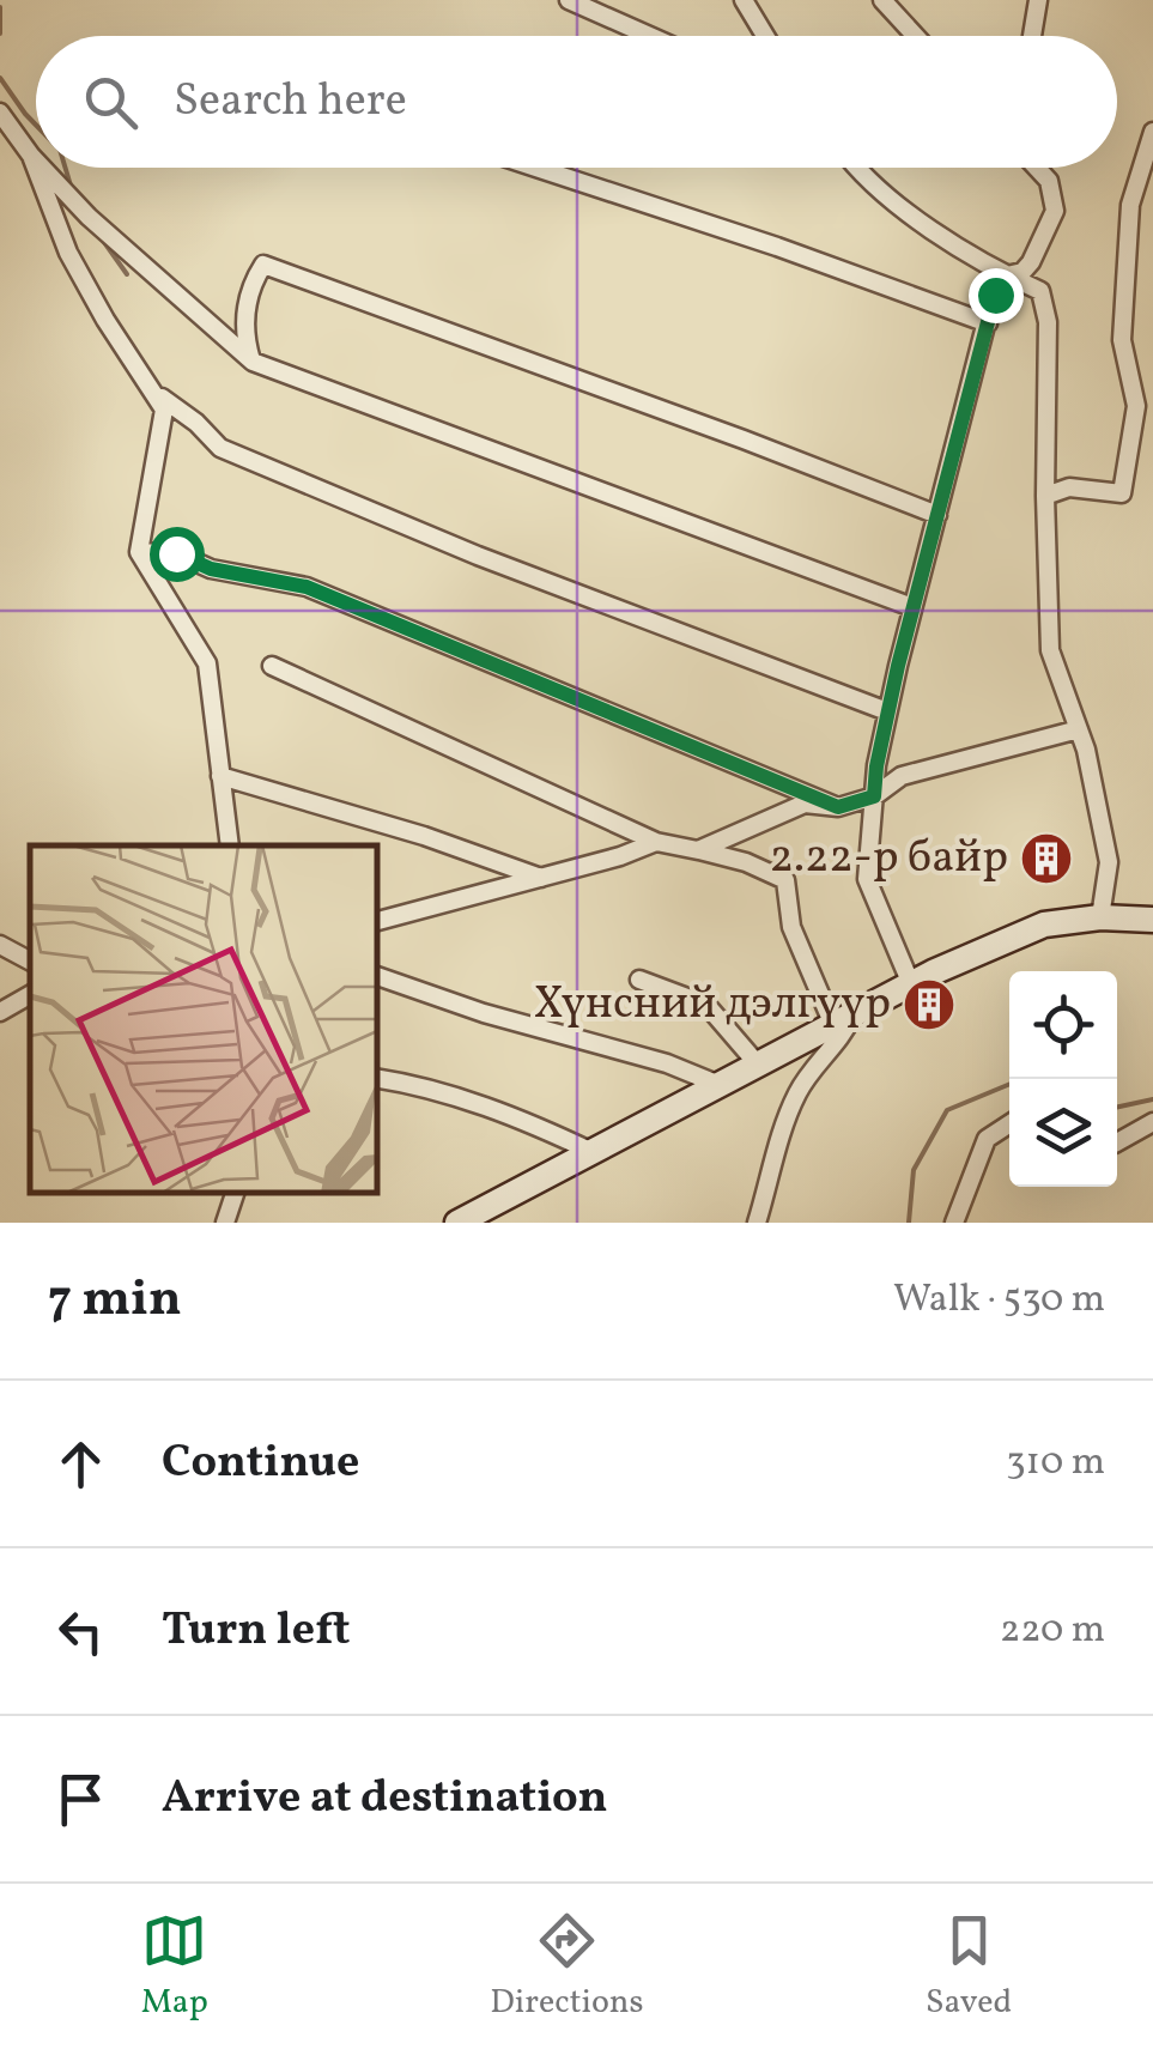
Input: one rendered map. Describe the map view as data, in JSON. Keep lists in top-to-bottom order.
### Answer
{
  "places": {
    "building": ["2.22-р байр", "Хүнсний дэлгүүр"]
  },
  "page": {
    "search": "Search here",
    "heading": ["7 min", "Walk · 530 m"],
    "list": [
      ["Continue", "310 m"],
      ["Turn left", "220 m"],
      "Arrive at destination"
    ],
    "nav": ["Map", "Directions", "Saved"]
  }
}
